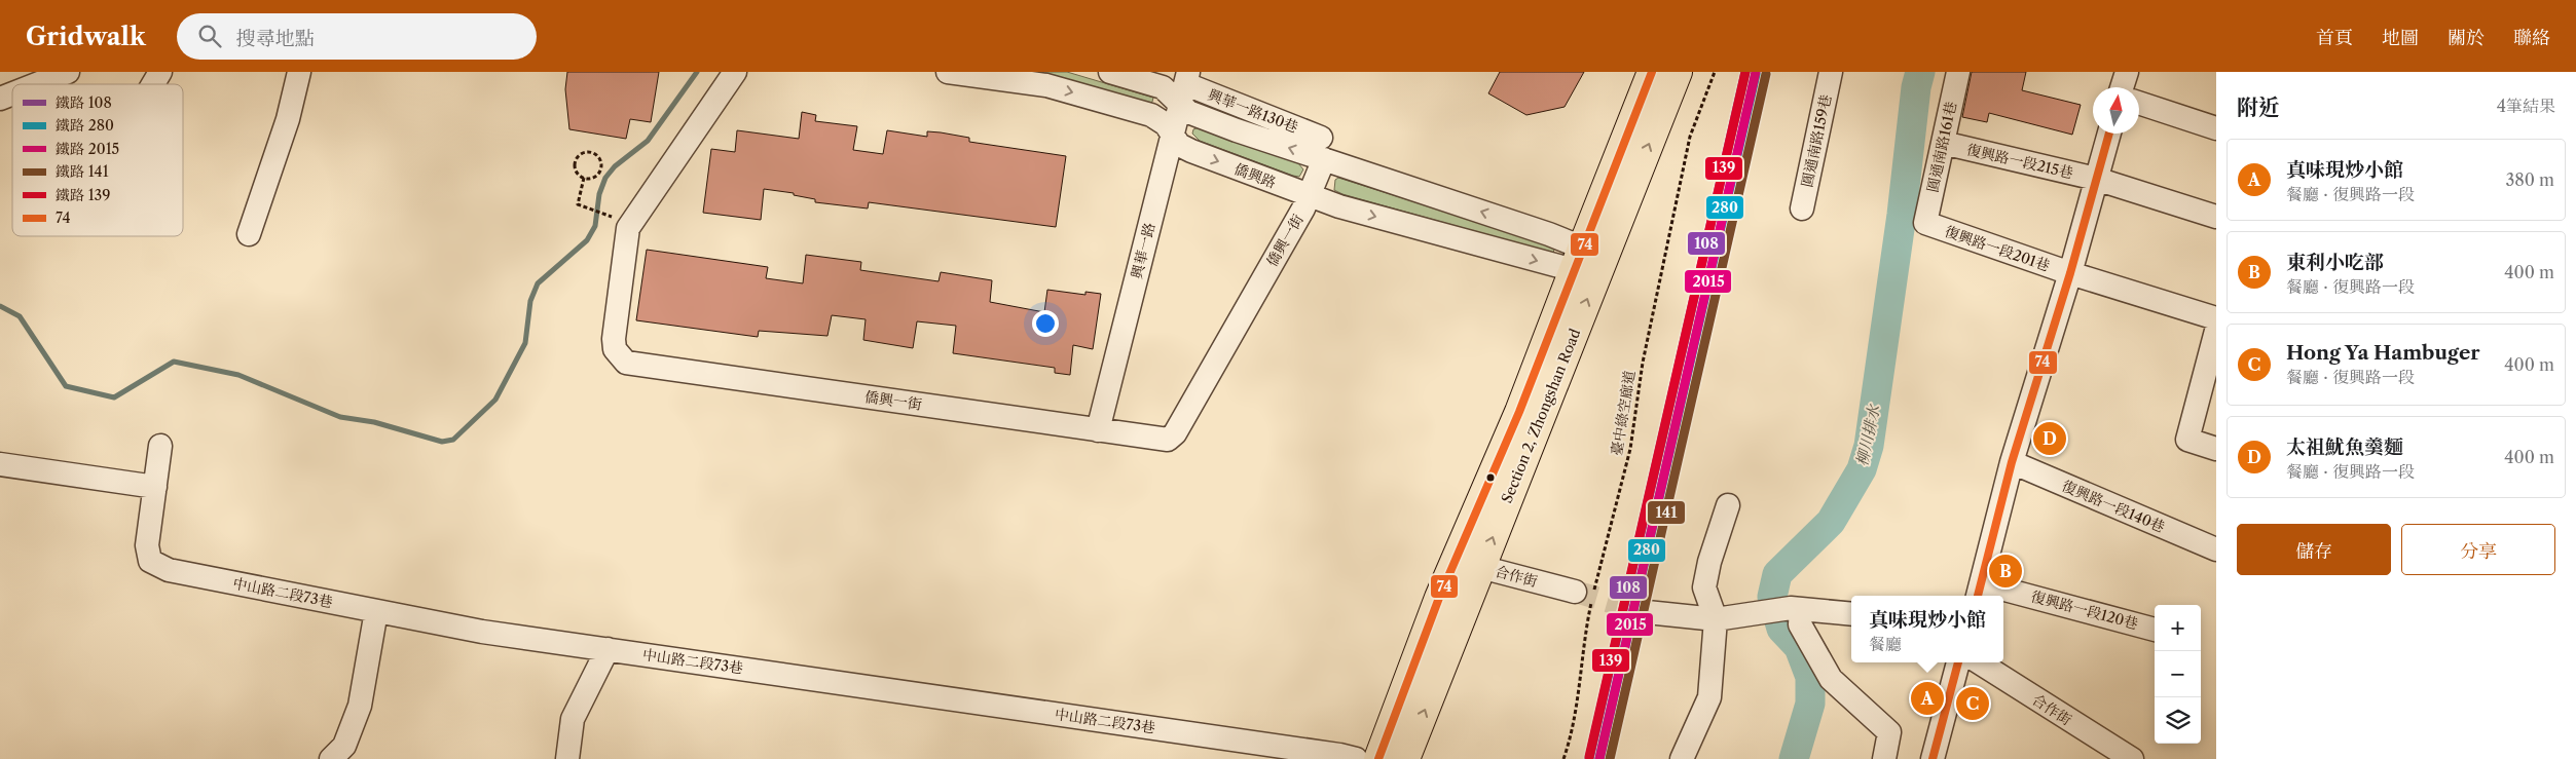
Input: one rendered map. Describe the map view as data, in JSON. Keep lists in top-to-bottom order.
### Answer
{
  "streets": {
    "main road": ["Section 2, Zhongshan Road"],
    "street": [
      "圓通南路159巷",
      "圓通南路161巷",
      "復興路一段215巷",
      "僑興路",
      "僑興一街",
      "復興路一段201巷",
      "興華一路",
      "復興路一段140巷",
      "合作街",
      "中山路二段73巷",
      "復興路一段120巷"
    ],
    "path": ["臺中綠空廊道"]
  },
  "crossings": [
    ["圓通南路161巷", "復興路一段215巷"],
    ["圓通南路161巷", "復興路一段201巷"],
    ["僑興路", "僑興一街"],
    ["僑興路", "興華一路"],
    ["僑興路", "Section 2, Zhongshan Road"],
    ["僑興一街", "興華一路"],
    ["臺中綠空廊道", "合作街"],
    ["Section 2, Zhongshan Road", "合作街"]
  ],
  "water": ["柳川排水"],
  "lines": [
    "rail line 108",
    "rail line 2015",
    "rail line 139",
    "transit line 74",
    "rail line 280",
    "rail line 141"
  ],
  "legend": [
    "鐵路 108",
    "鐵路 280",
    "鐵路 2015",
    "鐵路 141",
    "鐵路 139",
    "74"
  ],
  "north": "top",
  "page": {
    "header": "Gridwalk",
    "search": "搜尋地點",
    "nav": [
      "首頁",
      "地圖",
      "關於",
      "聯絡"
    ],
    "heading": ["附近", "4筆結果"],
    "list": [
      {
        "mark": "A",
        "name": "真味現炒小館",
        "note": "餐廳 · 復興路一段",
        "value": "380 m"
      },
      {
        "mark": "B",
        "name": "東利小吃部",
        "note": "餐廳 · 復興路一段",
        "value": "400 m"
      },
      {
        "mark": "C",
        "name": "Hong Ya Hambuger",
        "note": "餐廳 · 復興路一段",
        "value": "400 m"
      },
      {
        "mark": "D",
        "name": "太祖魷魚羹麵",
        "note": "餐廳 · 復興路一段",
        "value": "400 m"
      }
    ],
    "pins": [
      "D",
      "B",
      "A",
      "C"
    ],
    "buttons": ["儲存", "分享"],
    "popup": ["真味現炒小館", "餐廳"],
    "map_buttons": ["+", "−"]
  }
}
